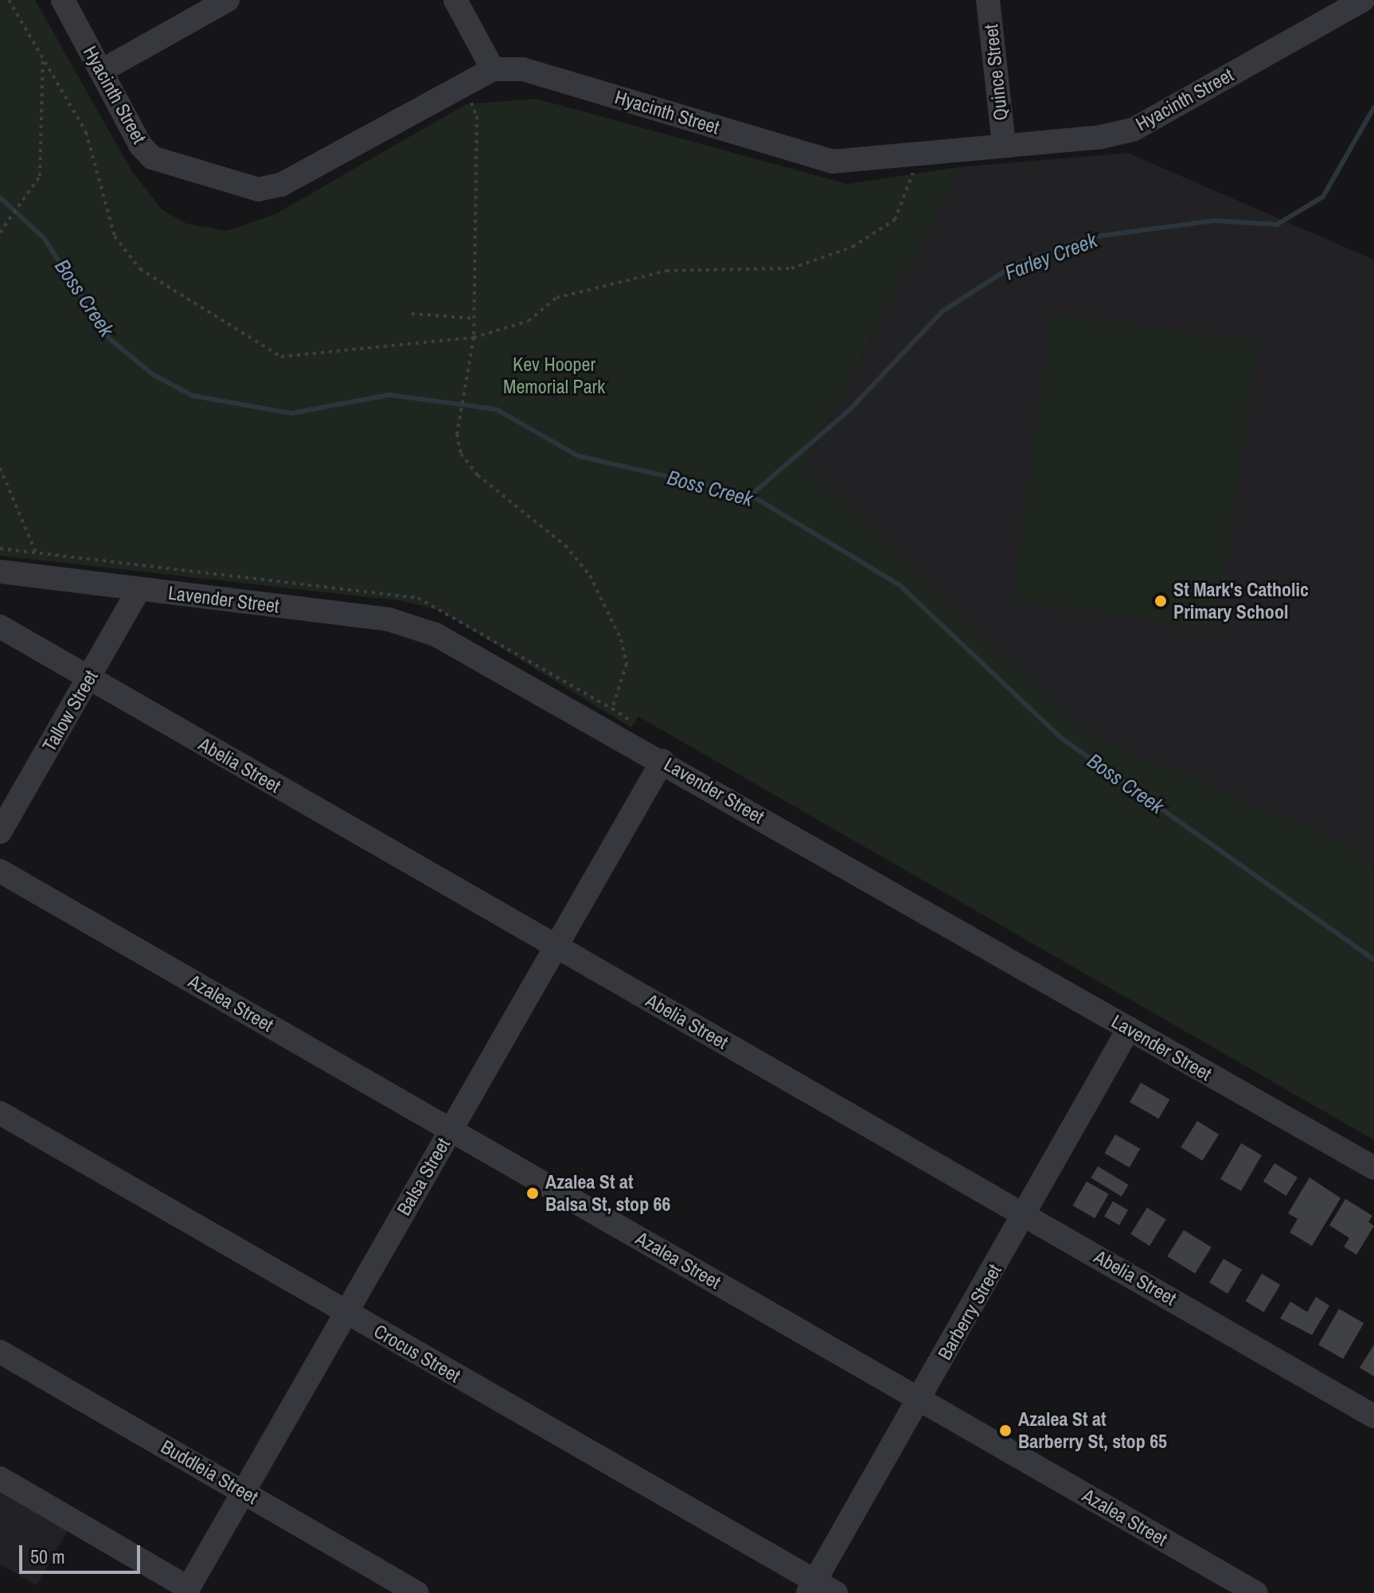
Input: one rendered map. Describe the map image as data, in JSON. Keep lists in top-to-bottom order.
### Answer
{
  "streets": {
    "street": [
      "Quince Street",
      "Hyacinth Street",
      "Lavender Street",
      "Tallow Street",
      "Abelia Street",
      "Azalea Street",
      "Balsa Street",
      "Barberry Street",
      "Crocus Street",
      "Buddleia Street"
    ]
  },
  "crossings": [
    ["Quince Street", "Hyacinth Street"],
    ["Lavender Street", "Tallow Street"],
    ["Lavender Street", "Balsa Street"],
    ["Lavender Street", "Barberry Street"],
    ["Tallow Street", "Abelia Street"],
    ["Abelia Street", "Balsa Street"],
    ["Abelia Street", "Barberry Street"],
    ["Azalea Street", "Balsa Street"],
    ["Azalea Street", "Barberry Street"],
    ["Balsa Street", "Crocus Street"],
    ["Balsa Street", "Buddleia Street"],
    ["Barberry Street", "Crocus Street"]
  ],
  "water": ["Farley Creek", "Boss Creek"],
  "parks": ["Kev Hooper Memorial Park"],
  "places": ["St Mark's Catholic Primary School", "Azalea St at Balsa St, stop 66", "Azalea St at Barberry St, stop 65"],
  "scale_bar": "50 m"
}
